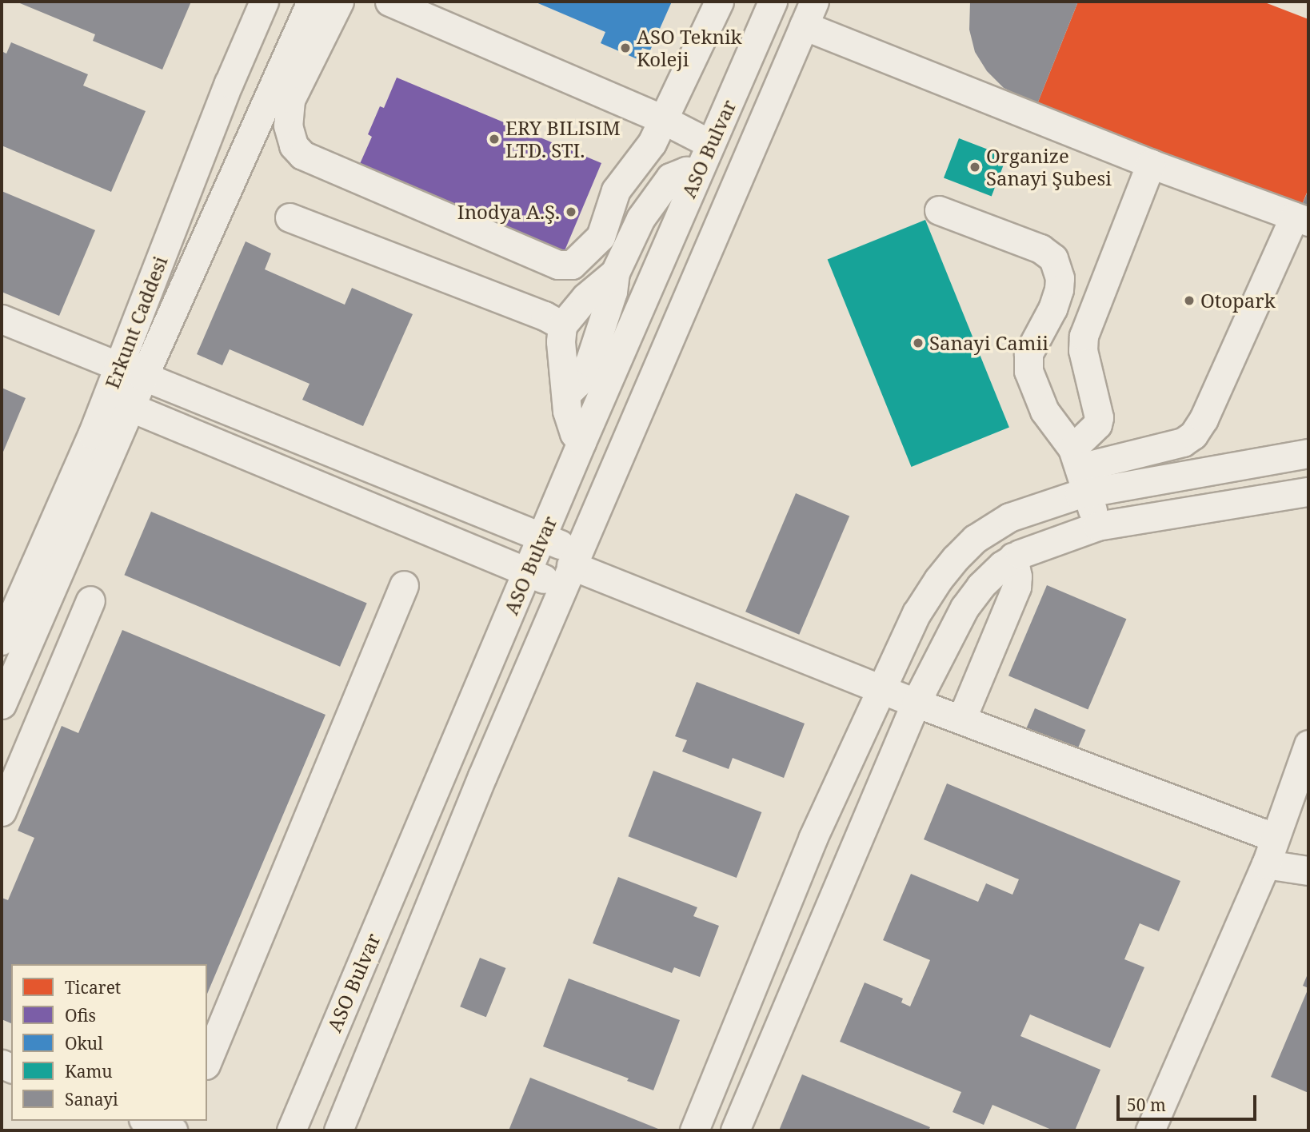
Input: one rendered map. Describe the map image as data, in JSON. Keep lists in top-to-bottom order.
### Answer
{
  "streets": {
    "street": ["ASO Bulvar", "Erkunt Caddesi"]
  },
  "places": [
    "ASO Teknik Koleji",
    "ERY BILISIM LTD. STI.",
    "Organize Sanayi Şubesi",
    "Inodya A.Ş.",
    "Otopark",
    "Sanayi Camii"
  ],
  "legend": [
    "Ticaret",
    "Ofis",
    "Okul",
    "Kamu",
    "Sanayi"
  ],
  "scale_bar": "50 m"
}
